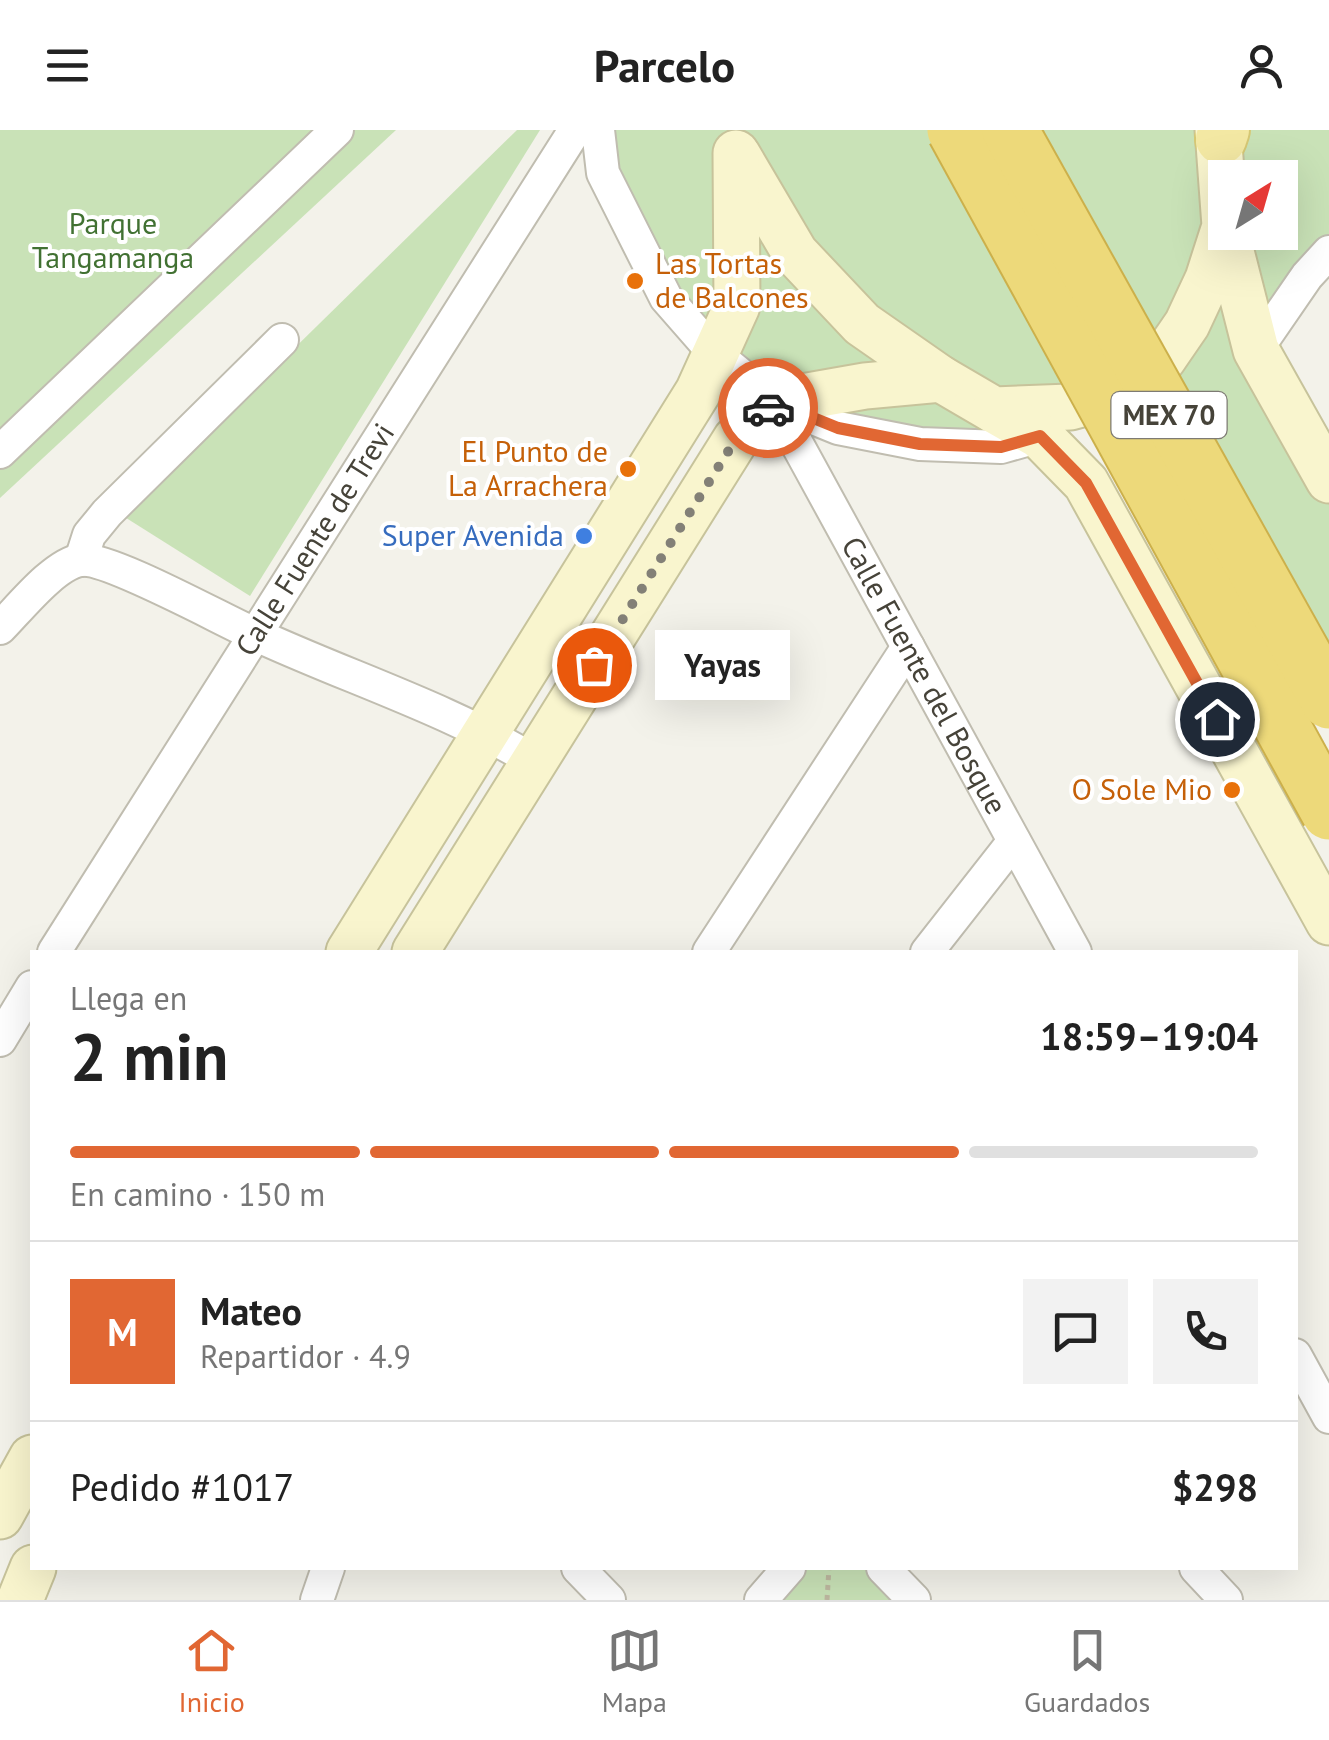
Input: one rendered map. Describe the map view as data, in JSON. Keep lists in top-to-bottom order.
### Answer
{
  "streets": {
    "highway": ["MEX 70"],
    "street": ["Calle Fuente de Trevi", "Calle Fuente del Bosque"]
  },
  "parks": ["Parque Tangamanga"],
  "places": [
    "Las Tortas de Balcones",
    "El Punto de La Arrachera",
    "Super Avenida",
    "Yayas",
    "O Sole Mio"
  ],
  "north": "top right",
  "page": {
    "header": "Parcelo",
    "bubble": "Yayas",
    "heading": ["2 min", "Llega en", "18:59–19:04"],
    "panel": [
      "Mateo",
      "Repartidor · 4.9",
      "Pedido #1017",
      "$298"
    ],
    "bar": "En camino · 150 m",
    "round": "M",
    "tabs": ["Inicio", "Mapa", "Guardados"]
  }
}
